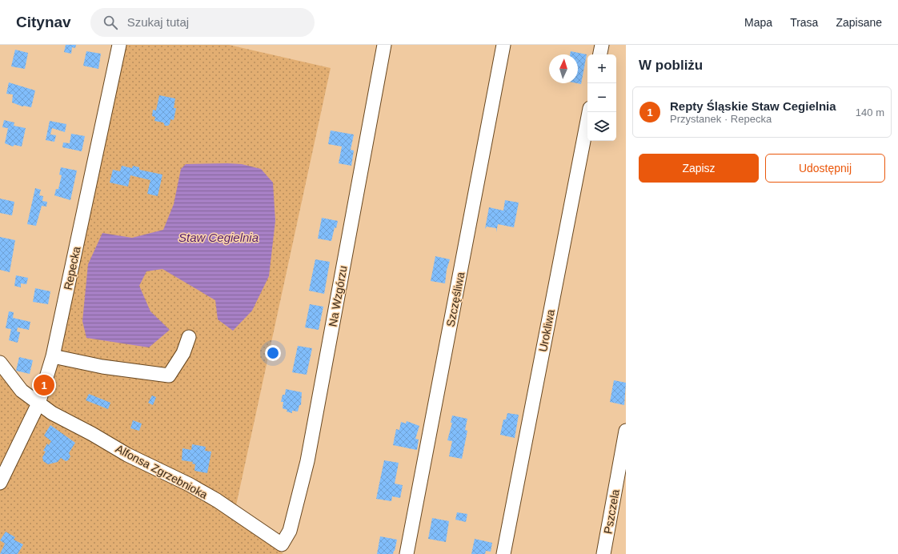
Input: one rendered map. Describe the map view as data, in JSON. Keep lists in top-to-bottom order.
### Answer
{
  "streets": {
    "street": [
      "Repecka",
      "Na Wzgórzu",
      "Szczęśliwa",
      "Urokliwa",
      "Alfonsa Zgrzebnioka",
      "Pszczela"
    ]
  },
  "crossings": [
    ["Repecka", "Alfonsa Zgrzebnioka"],
    ["Na Wzgórzu", "Alfonsa Zgrzebnioka"]
  ],
  "water": ["Staw Cegielnia"],
  "north": "top",
  "page": {
    "header": "Citynav",
    "search": "Szukaj tutaj",
    "nav": ["Mapa", "Trasa", "Zapisane"],
    "heading": "W pobliżu",
    "map_buttons": ["+", "−"],
    "list": [
      {
        "mark": "1",
        "name": "Repty Śląskie Staw Cegielnia",
        "note": "Przystanek · Repecka",
        "value": "140 m"
      }
    ],
    "buttons": ["Zapisz", "Udostępnij"],
    "pins": "1"
  }
}
